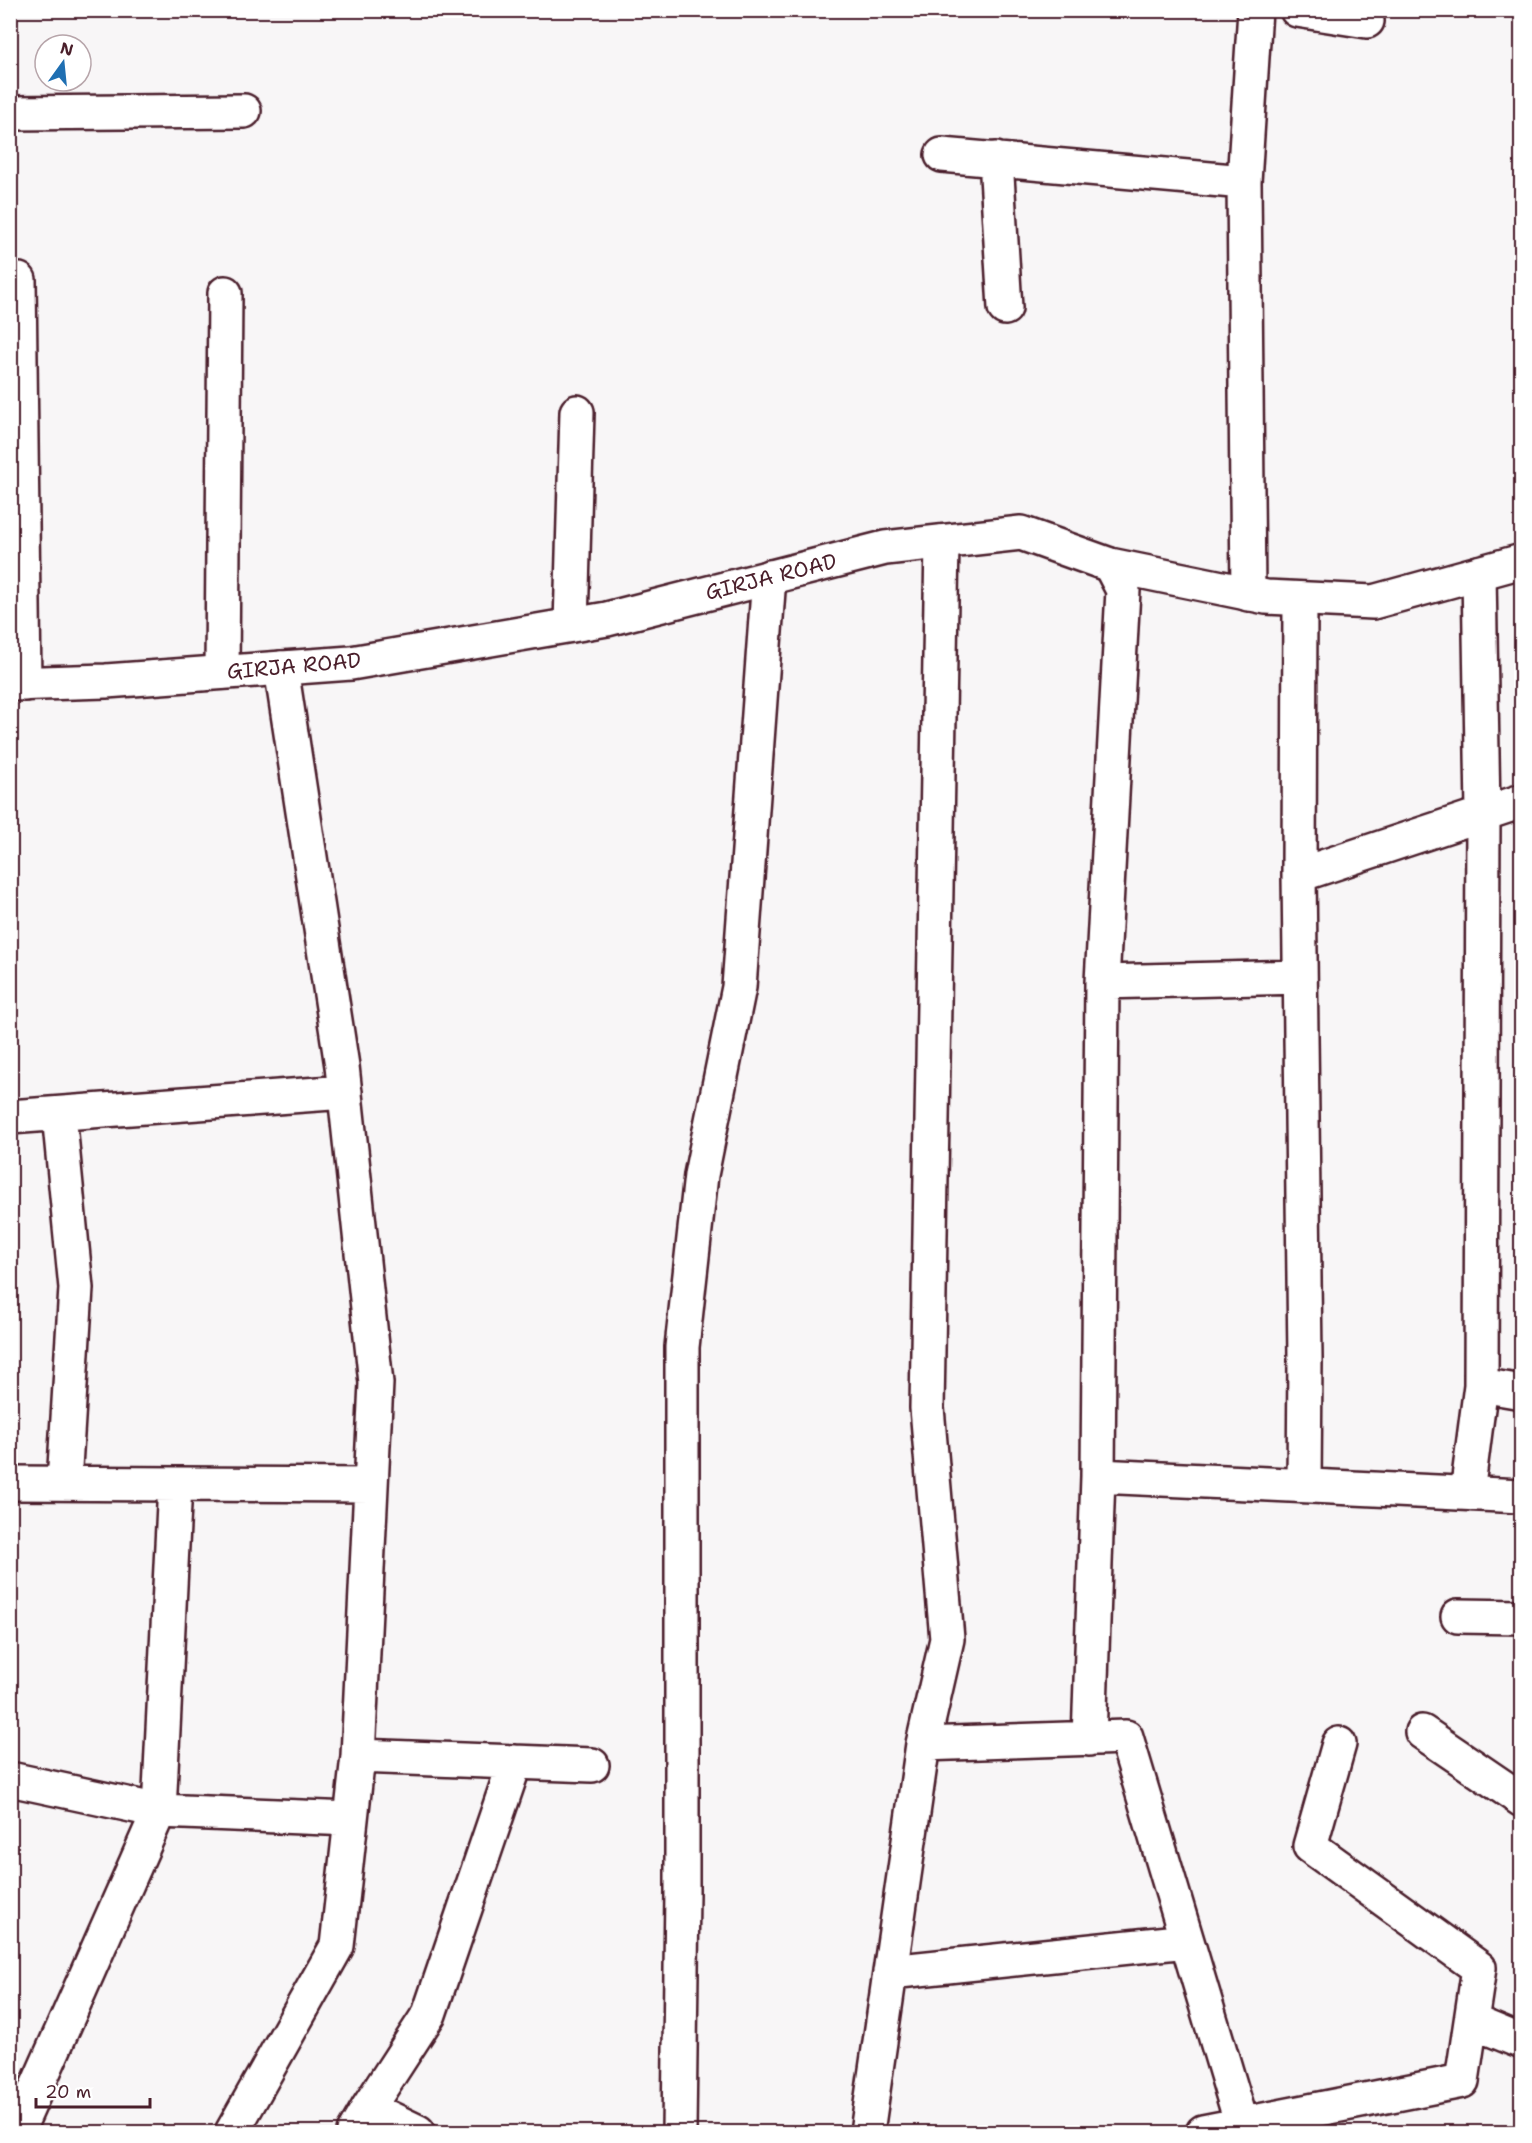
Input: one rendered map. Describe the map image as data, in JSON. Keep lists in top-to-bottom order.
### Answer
{
  "streets": {
    "street": ["GIRJA ROAD"]
  },
  "scale_bar": "20 m",
  "north": "top"
}
